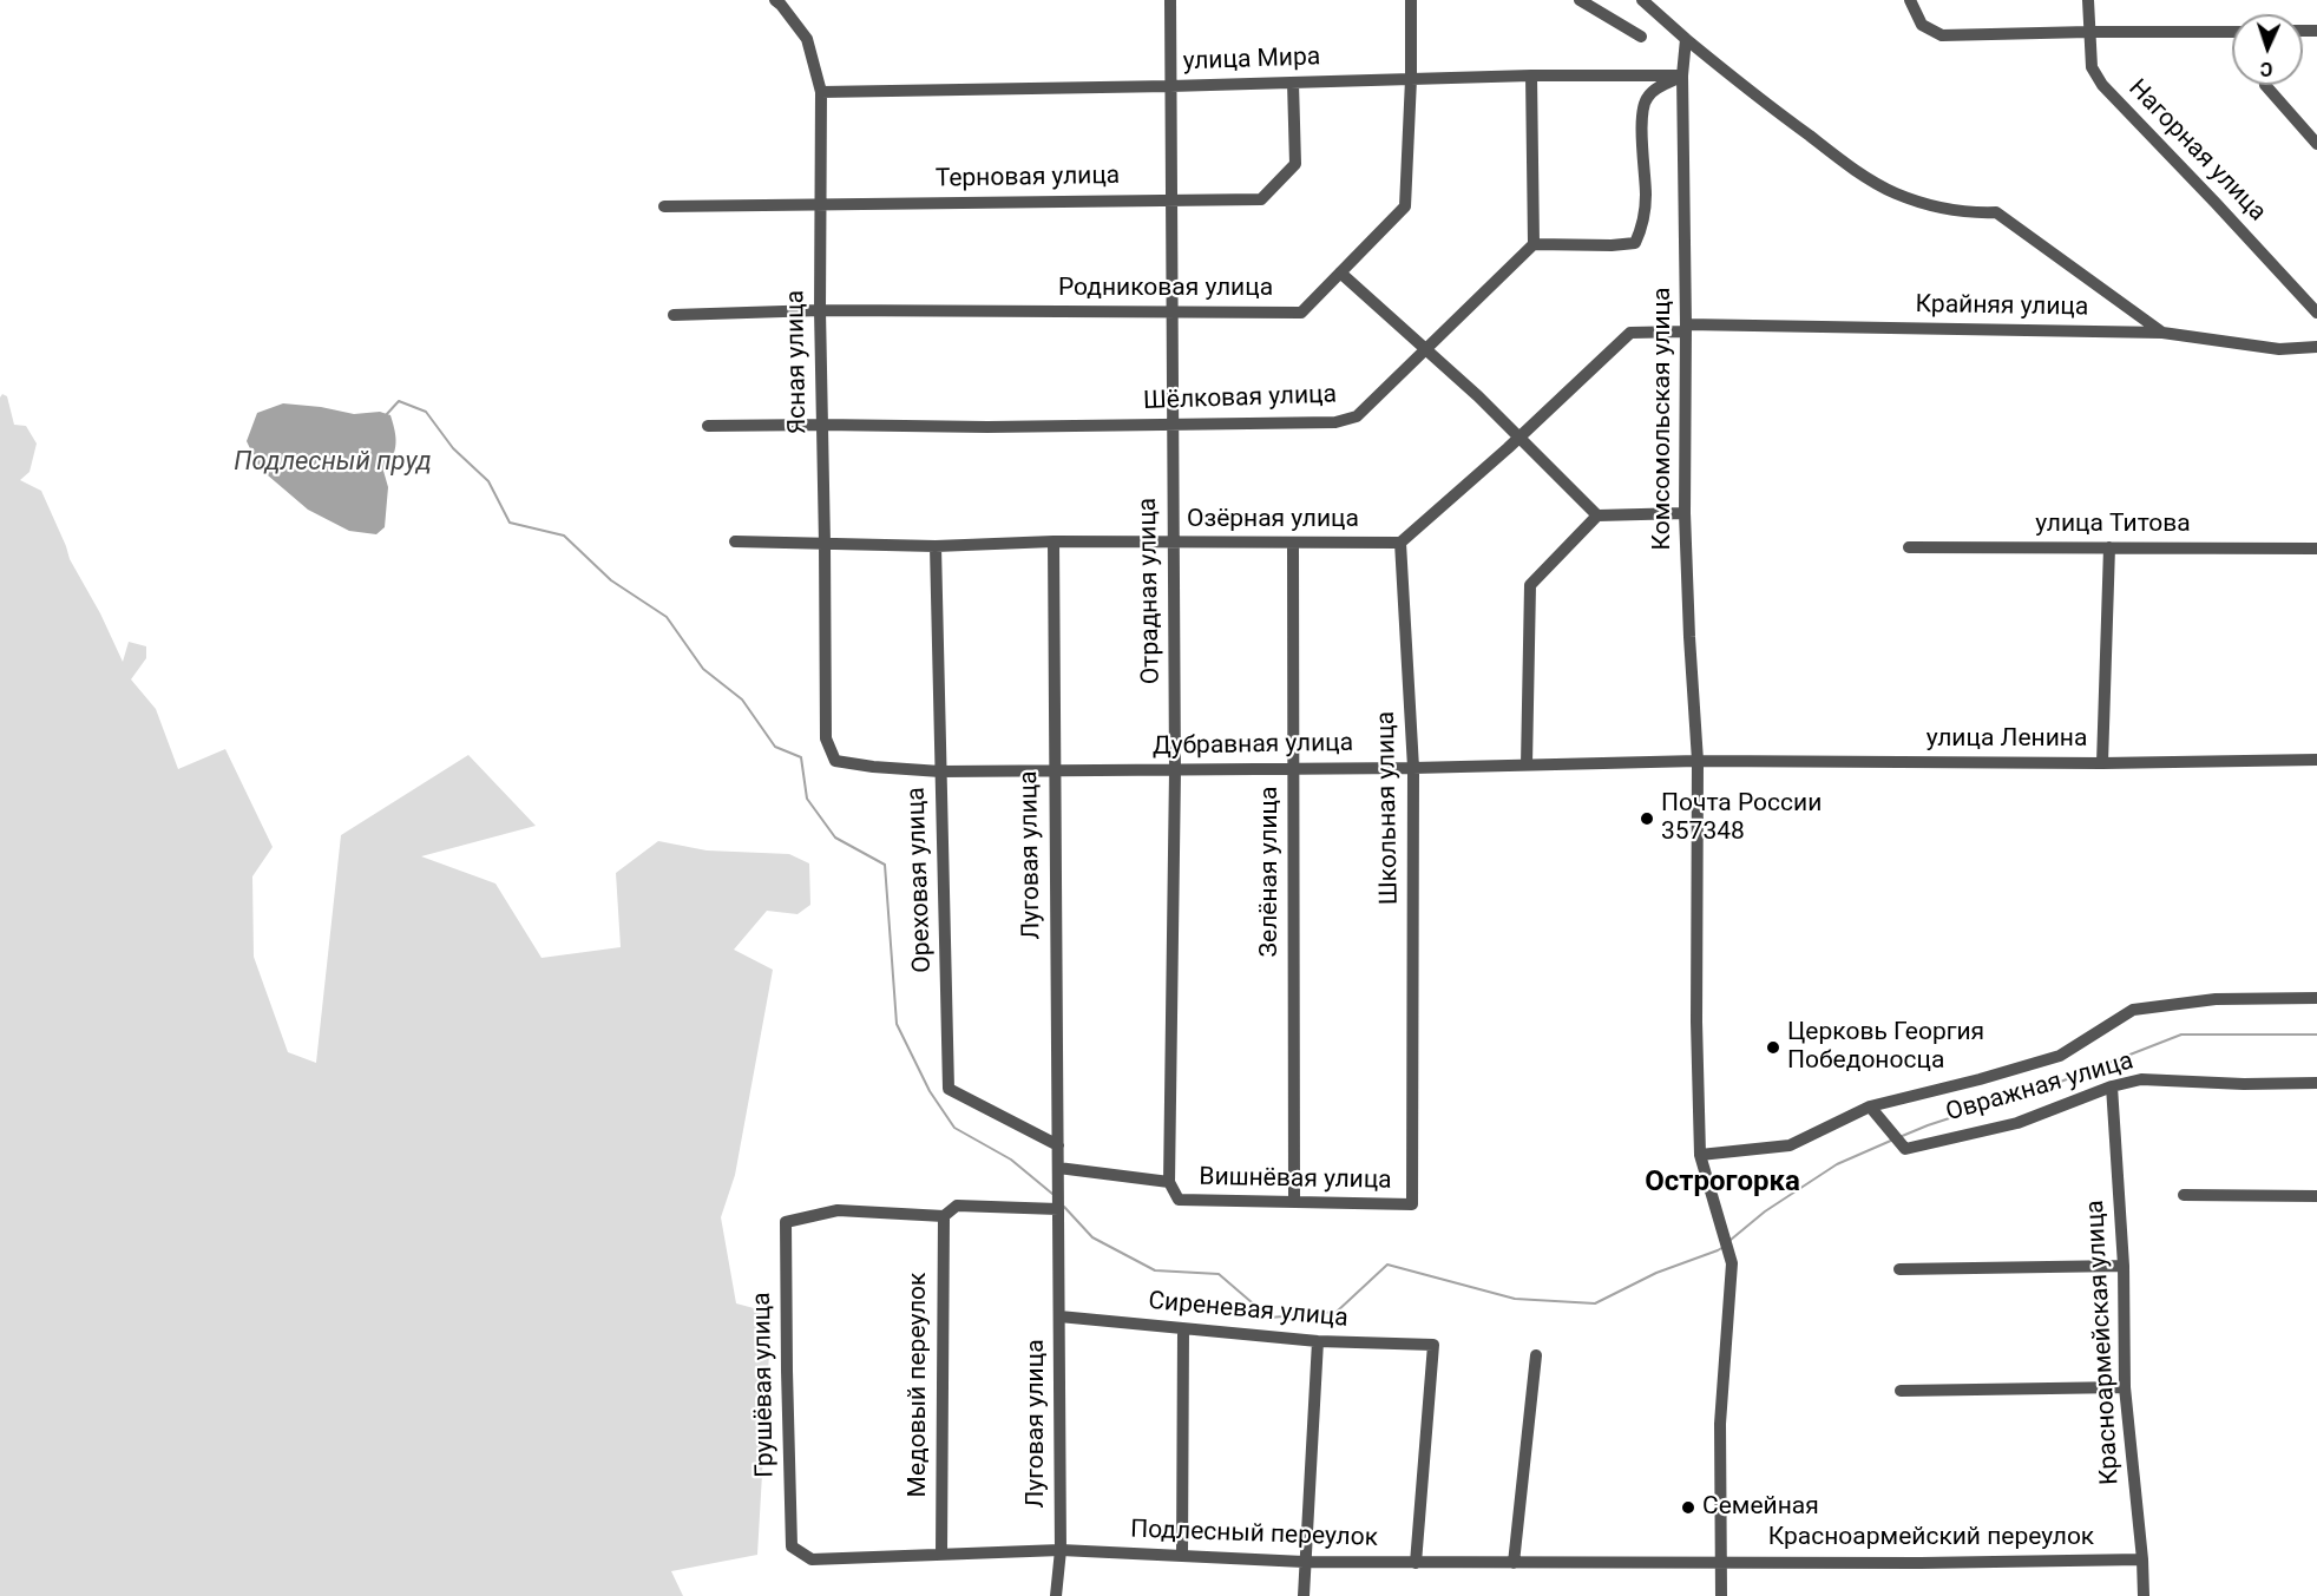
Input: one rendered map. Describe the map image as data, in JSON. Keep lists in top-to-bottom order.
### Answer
{
  "streets": {
    "street": [
      "улица Мира",
      "Нагорная улица",
      "Терновая улица",
      "Родниковая улица",
      "Крайняя улица",
      "Ясная улица",
      "Шёлковая улица",
      "Комсомольская улица",
      "Озёрная улица",
      "улица Титова",
      "Отрадная улица",
      "улица Ленина",
      "Дубравная улица",
      "Школьная улица",
      "Луговая улица",
      "Зелёная улица",
      "Ореховая улица",
      "Овражная улица",
      "Вишнёвая улица",
      "Сиреневая улица",
      "Красноармейская улица",
      "Грушёвая улица",
      "Медовый переулок",
      "Подлесный переулок",
      "Красноармейский переулок"
    ]
  },
  "crossings": [
    ["улица Мира", "Терновая улица"],
    ["улица Мира", "Родниковая улица"],
    ["улица Мира", "Ясная улица"],
    ["улица Мира", "Комсомольская улица"],
    ["улица Мира", "Отрадная улица"],
    ["Терновая улица", "Ясная улица"],
    ["Терновая улица", "Отрадная улица"],
    ["Родниковая улица", "Ясная улица"],
    ["Родниковая улица", "Отрадная улица"],
    ["Крайняя улица", "Комсомольская улица"],
    ["Ясная улица", "Шёлковая улица"],
    ["Ясная улица", "Озёрная улица"],
    ["Ясная улица", "Дубравная улица"],
    ["Шёлковая улица", "Отрадная улица"],
    ["Комсомольская улица", "улица Ленина"],
    ["Комсомольская улица", "Дубравная улица"],
    ["Комсомольская улица", "Овражная улица"],
    ["Комсомольская улица", "Подлесный переулок"],
    ["Комсомольская улица", "Красноармейский переулок"],
    ["Озёрная улица", "Отрадная улица"],
    ["Озёрная улица", "Школьная улица"],
    ["Озёрная улица", "Луговая улица"],
    ["Озёрная улица", "Зелёная улица"],
    ["Озёрная улица", "Ореховая улица"],
    ["Отрадная улица", "Дубравная улица"],
    ["Отрадная улица", "Вишнёвая улица"],
    ["улица Ленина", "Дубравная улица"],
    ["Дубравная улица", "Школьная улица"],
    ["Дубравная улица", "Луговая улица"],
    ["Дубравная улица", "Зелёная улица"],
    ["Дубравная улица", "Ореховая улица"],
    ["Школьная улица", "Вишнёвая улица"],
    ["Луговая улица", "Ореховая улица"],
    ["Луговая улица", "Вишнёвая улица"],
    ["Луговая улица", "Сиреневая улица"],
    ["Луговая улица", "Подлесный переулок"],
    ["Зелёная улица", "Вишнёвая улица"],
    ["Овражная улица", "Красноармейская улица"],
    ["Сиреневая улица", "Подлесный переулок"],
    ["Красноармейская улица", "Красноармейский переулок"],
    ["Грушёвая улица", "Медовый переулок"],
    ["Грушёвая улица", "Подлесный переулок"],
    ["Медовый переулок", "Подлесный переулок"],
    ["Подлесный переулок", "Красноармейский переулок"]
  ],
  "districts": ["Острогорка"],
  "water": ["Подлесный пруд"],
  "places": ["Почта России 357348", "Церковь Георгия Победоносца", "Семейная"],
  "north": "bottom"
}
